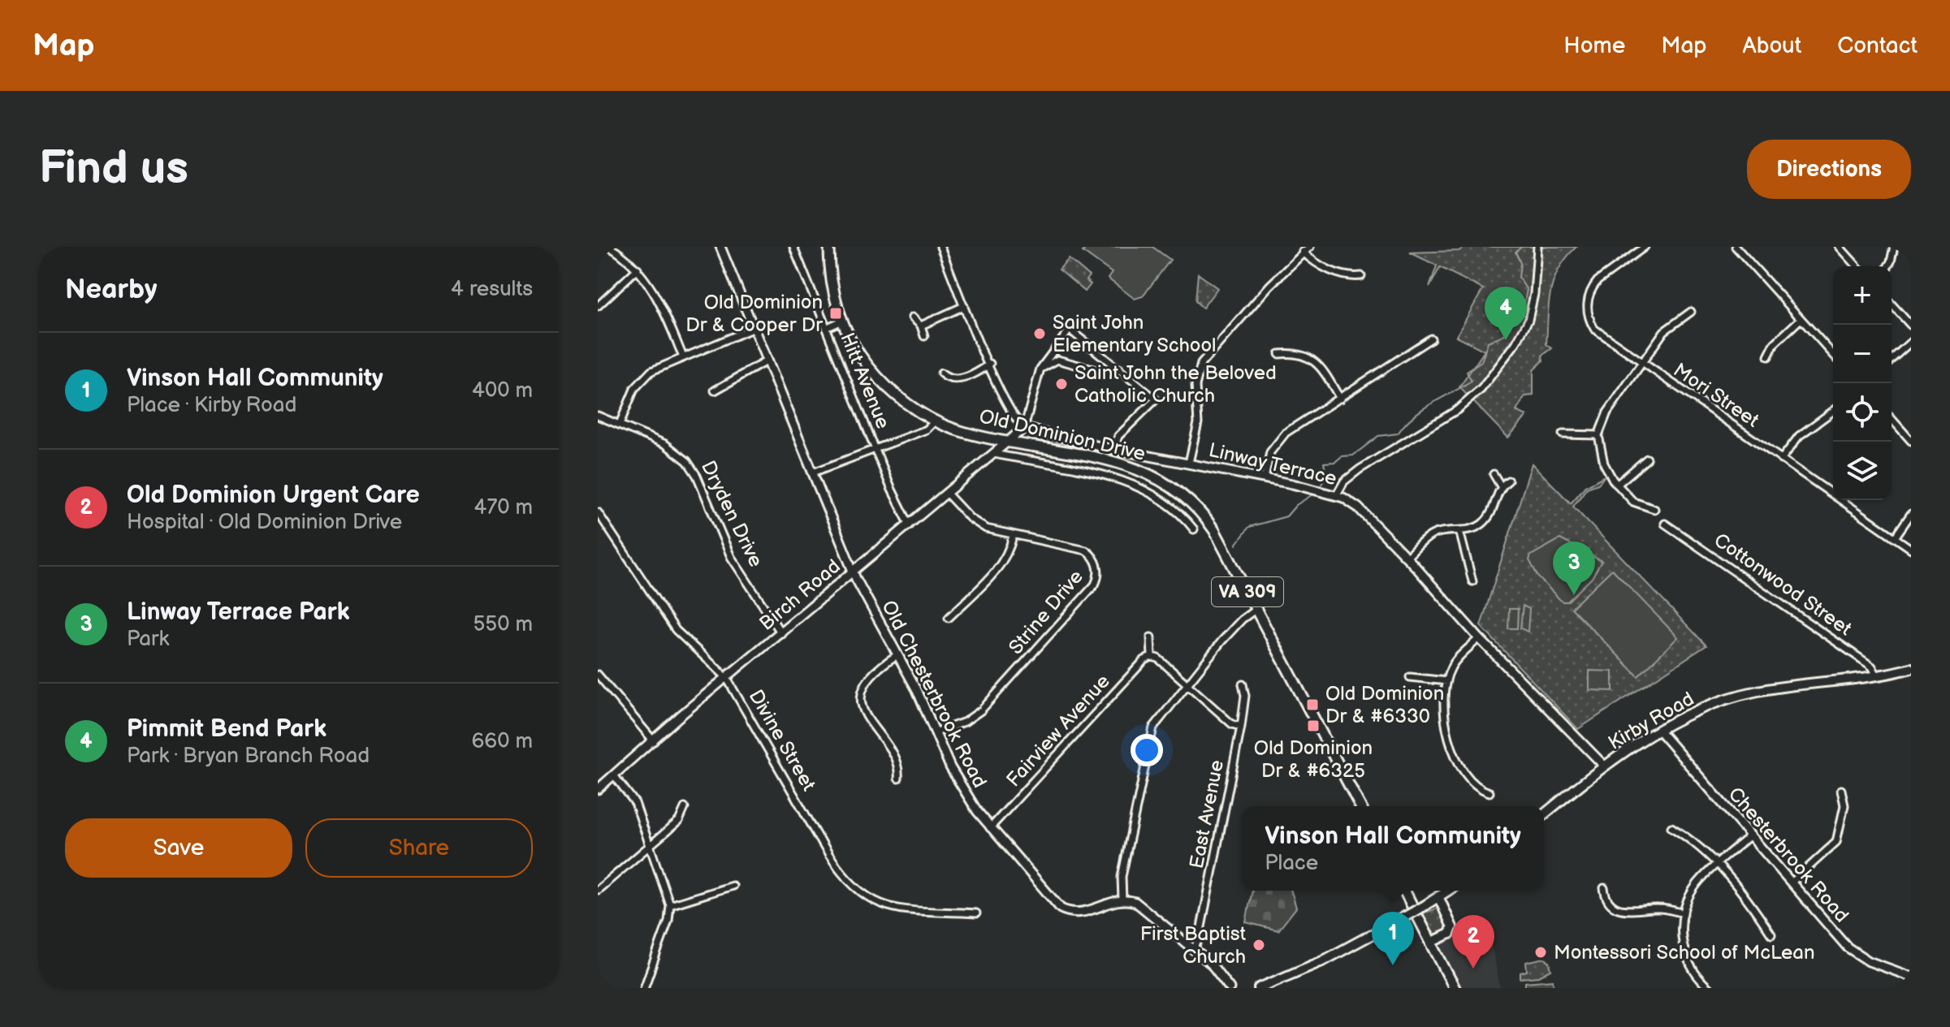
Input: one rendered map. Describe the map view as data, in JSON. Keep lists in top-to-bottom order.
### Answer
{
  "streets": {
    "main road": ["Old Dominion Drive", "VA 309", "Kirby Road"],
    "street": [
      "Hitt Avenue",
      "Mori Street",
      "Linway Terrace",
      "Dryden Drive",
      "Cottonwood Street",
      "Birch Road",
      "Strine Drive",
      "Old Chesterbrook Road",
      "Fairview Avenue",
      "Divine Street",
      "East Avenue",
      "Chesterbrook Road"
    ]
  },
  "crossings": [
    ["Hitt Avenue", "Birch Road"],
    ["Old Dominion Drive", "Birch Road"],
    ["Linway Terrace", "Birch Road"],
    ["Linway Terrace", "Kirby Road"],
    ["Dryden Drive", "Birch Road"],
    ["Cottonwood Street", "Kirby Road"],
    ["Birch Road", "Strine Drive"],
    ["Birch Road", "Old Chesterbrook Road"],
    ["Birch Road", "Divine Street"],
    ["Strine Drive", "Old Chesterbrook Road"],
    ["Old Chesterbrook Road", "Fairview Avenue"],
    ["Kirby Road", "Chesterbrook Road"]
  ],
  "places": {
    "transit": ["Old Dominion Dr & Cooper Dr", "Old Dominion Dr & #6330", "Old Dominion Dr & #6325"],
    "other": [
      "Saint John Elementary School",
      "Saint John the Beloved Catholic Church",
      "First Baptist Church",
      "Montessori School of McLean"
    ]
  },
  "page": {
    "header": "Map",
    "nav": [
      "Home",
      "Map",
      "About",
      "Contact"
    ],
    "buttons": [
      "Directions",
      ["Save", "Share"]
    ],
    "title": "Find us",
    "heading": ["Nearby", "4 results"],
    "map_buttons": ["+", "−"],
    "pins": [
      "4",
      "3",
      "1",
      "2"
    ],
    "list": [
      {
        "mark": "1",
        "name": "Vinson Hall Community",
        "note": "Place · Kirby Road",
        "value": "400 m"
      },
      {
        "mark": "2",
        "name": "Old Dominion Urgent Care",
        "note": "Hospital · Old Dominion Drive",
        "value": "470 m"
      },
      {
        "mark": "3",
        "name": "Linway Terrace Park",
        "note": "Park",
        "value": "550 m"
      },
      {
        "mark": "4",
        "name": "Pimmit Bend Park",
        "note": "Park · Bryan Branch Road",
        "value": "660 m"
      }
    ],
    "popup": ["Vinson Hall Community", "Place"]
  }
}
